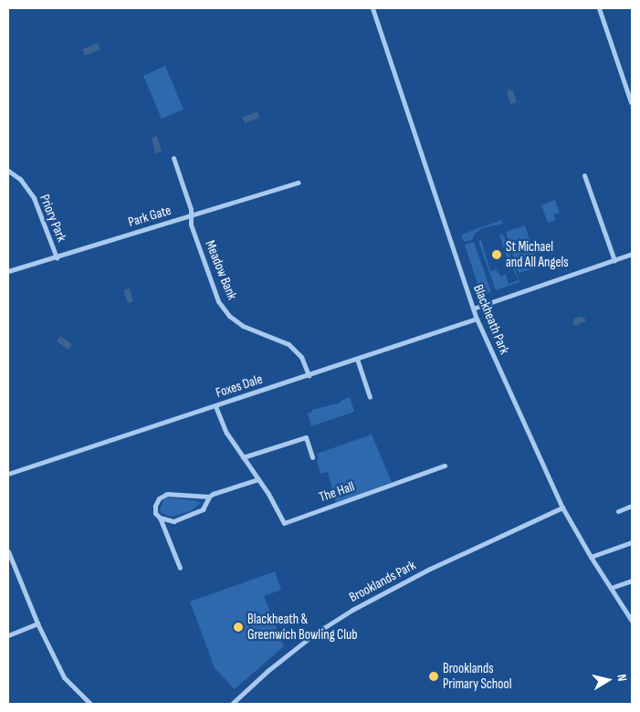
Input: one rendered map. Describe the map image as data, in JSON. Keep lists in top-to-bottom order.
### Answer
{
  "streets": {
    "street": [
      "Park Gate",
      "Priory Park",
      "Meadow Bank",
      "Blackheath Park",
      "Foxes Dale",
      "The Hall",
      "Brooklands Park"
    ]
  },
  "crossings": [
    ["Park Gate", "Priory Park"],
    ["Park Gate", "Meadow Bank"],
    ["Meadow Bank", "Foxes Dale"],
    ["Blackheath Park", "Foxes Dale"],
    ["Blackheath Park", "Brooklands Park"],
    ["Foxes Dale", "The Hall"]
  ],
  "places": ["St Michael and All Angels", "Blackheath & Greenwich Bowling Club", "Brooklands Primary School"],
  "north": "right"
}
